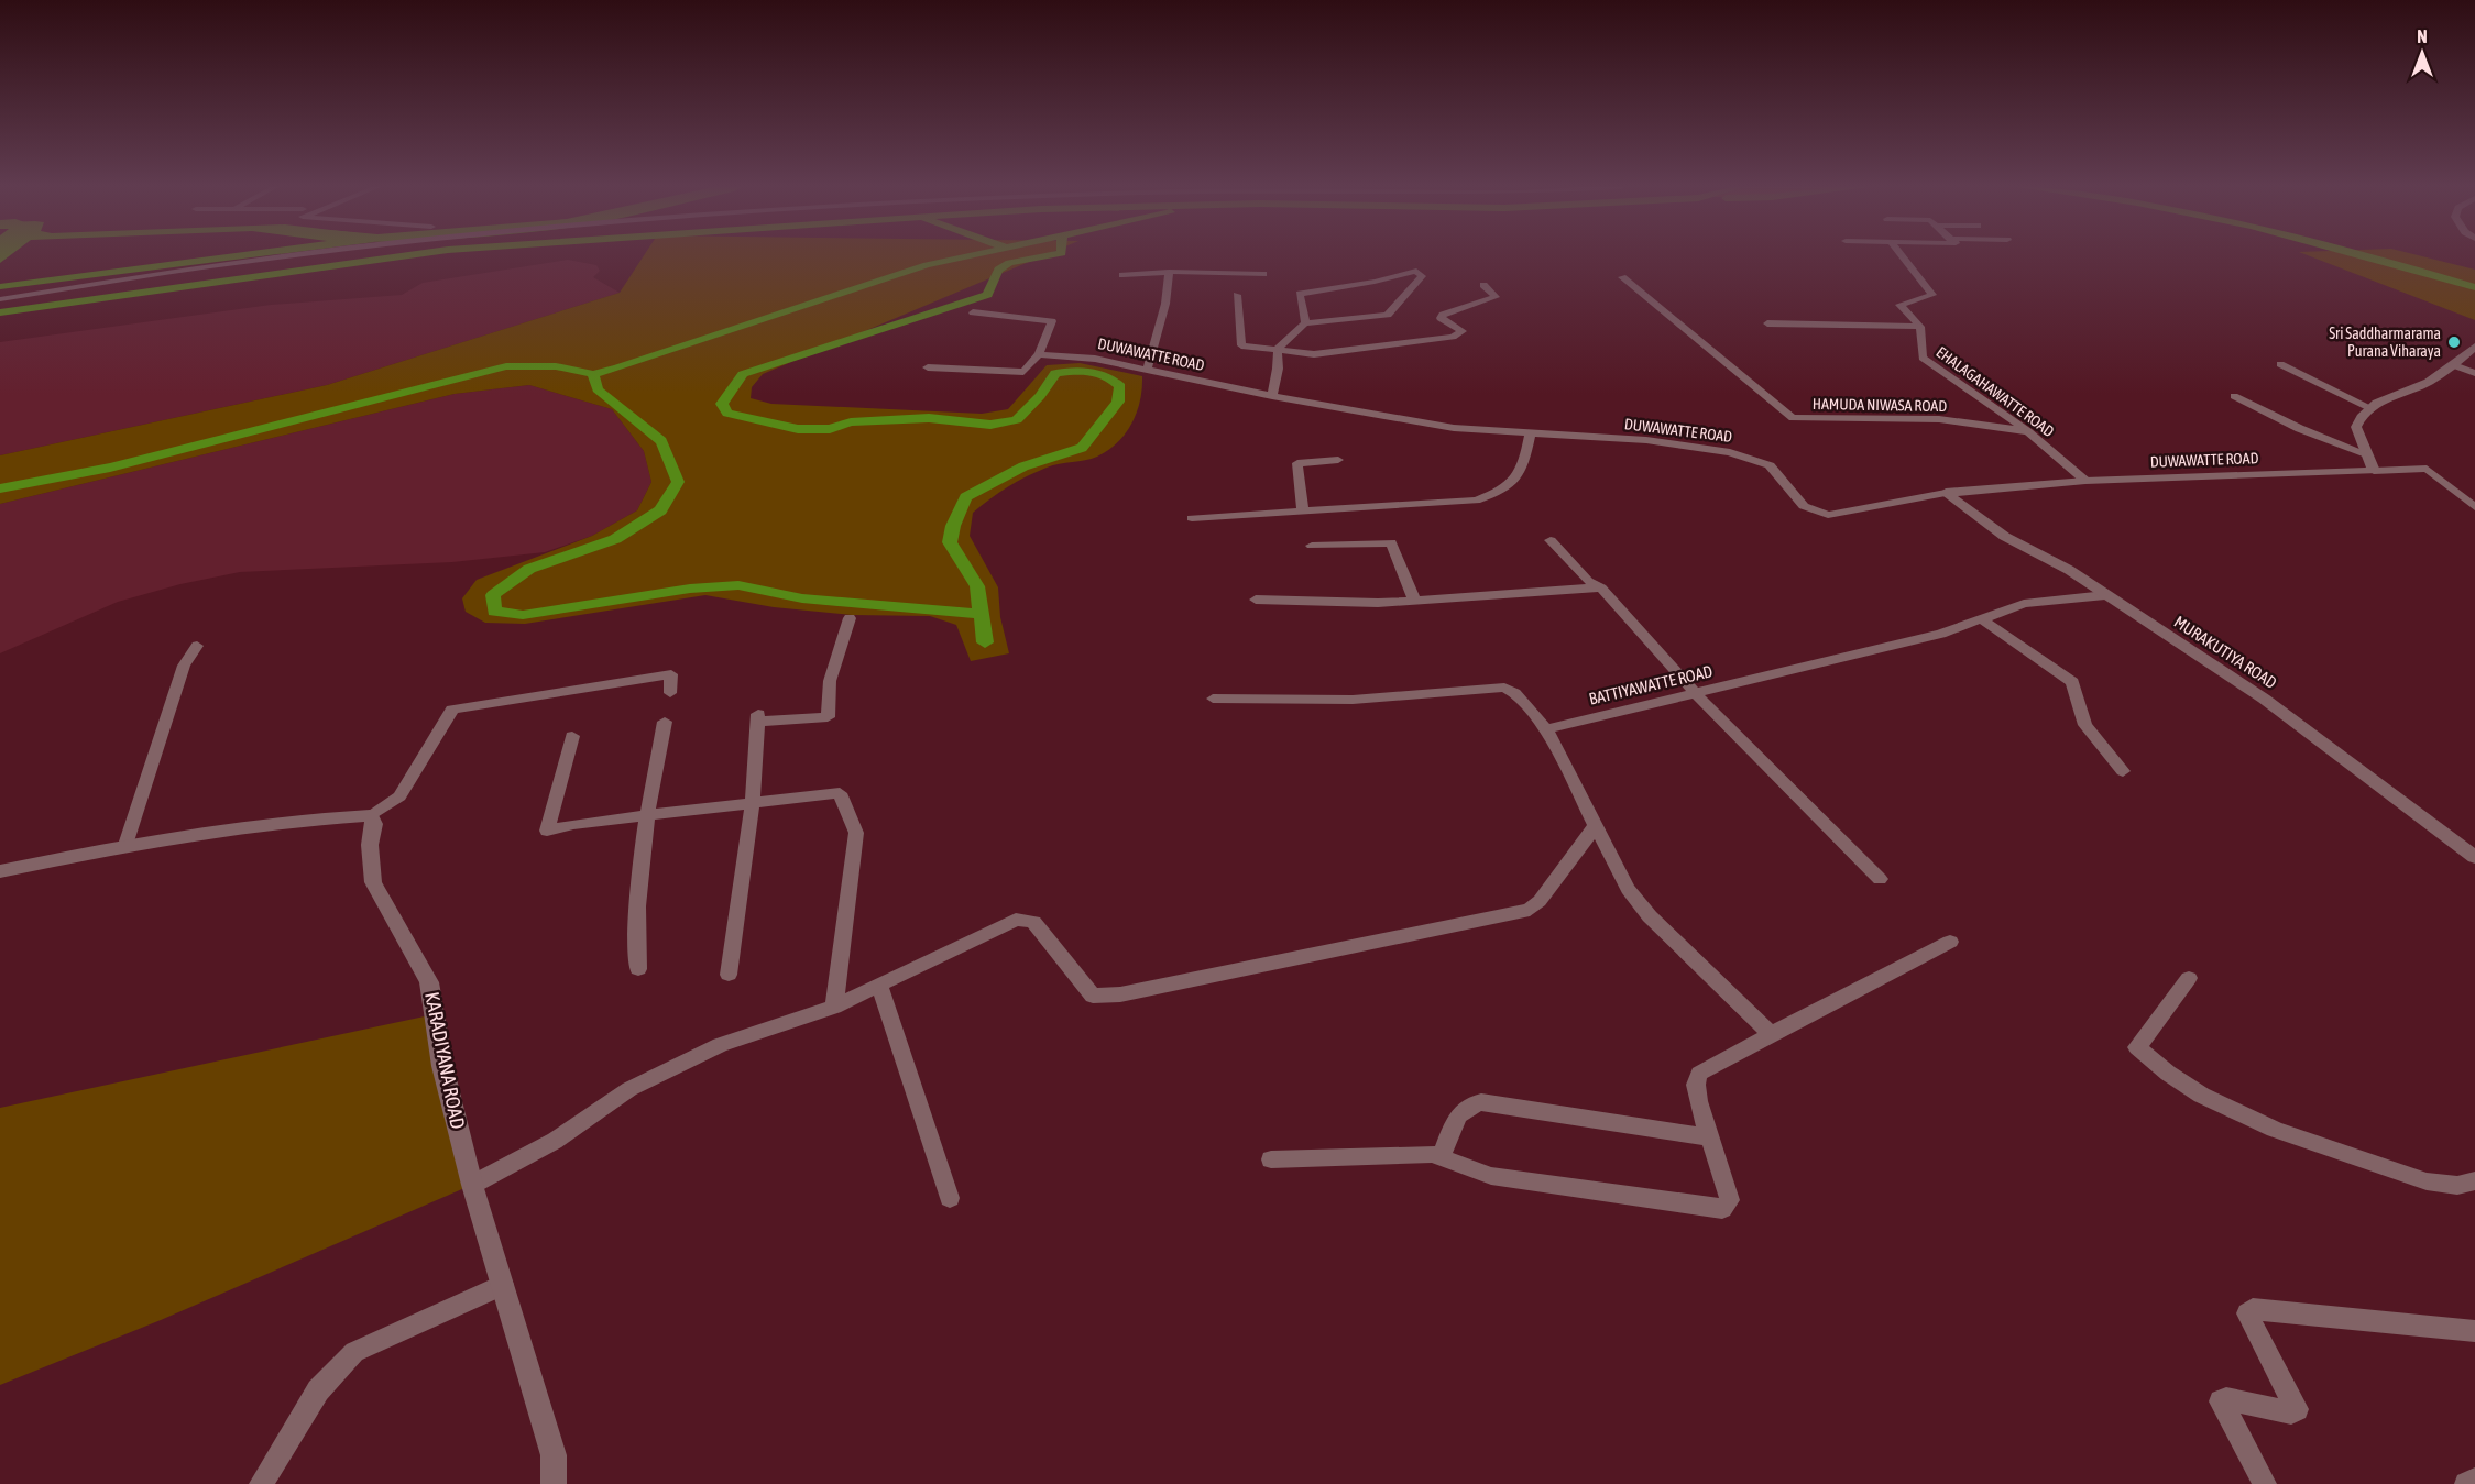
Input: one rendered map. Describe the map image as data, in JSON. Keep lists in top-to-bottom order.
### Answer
{
  "streets": {
    "street": [
      "DUWAWATTE ROAD",
      "EHALAGAHAWATTE ROAD",
      "HAMUDA NIWASA ROAD",
      "MURAKUTIYA ROAD",
      "BATTIYAWATTE ROAD",
      "KARADIYANA ROAD"
    ]
  },
  "crossings": [
    ["DUWAWATTE ROAD", "EHALAGAHAWATTE ROAD"],
    ["DUWAWATTE ROAD", "MURAKUTIYA ROAD"],
    ["EHALAGAHAWATTE ROAD", "HAMUDA NIWASA ROAD"],
    ["MURAKUTIYA ROAD", "BATTIYAWATTE ROAD"]
  ],
  "places": ["Sri Saddharmarama Purana Viharaya"],
  "north": "top"
}
